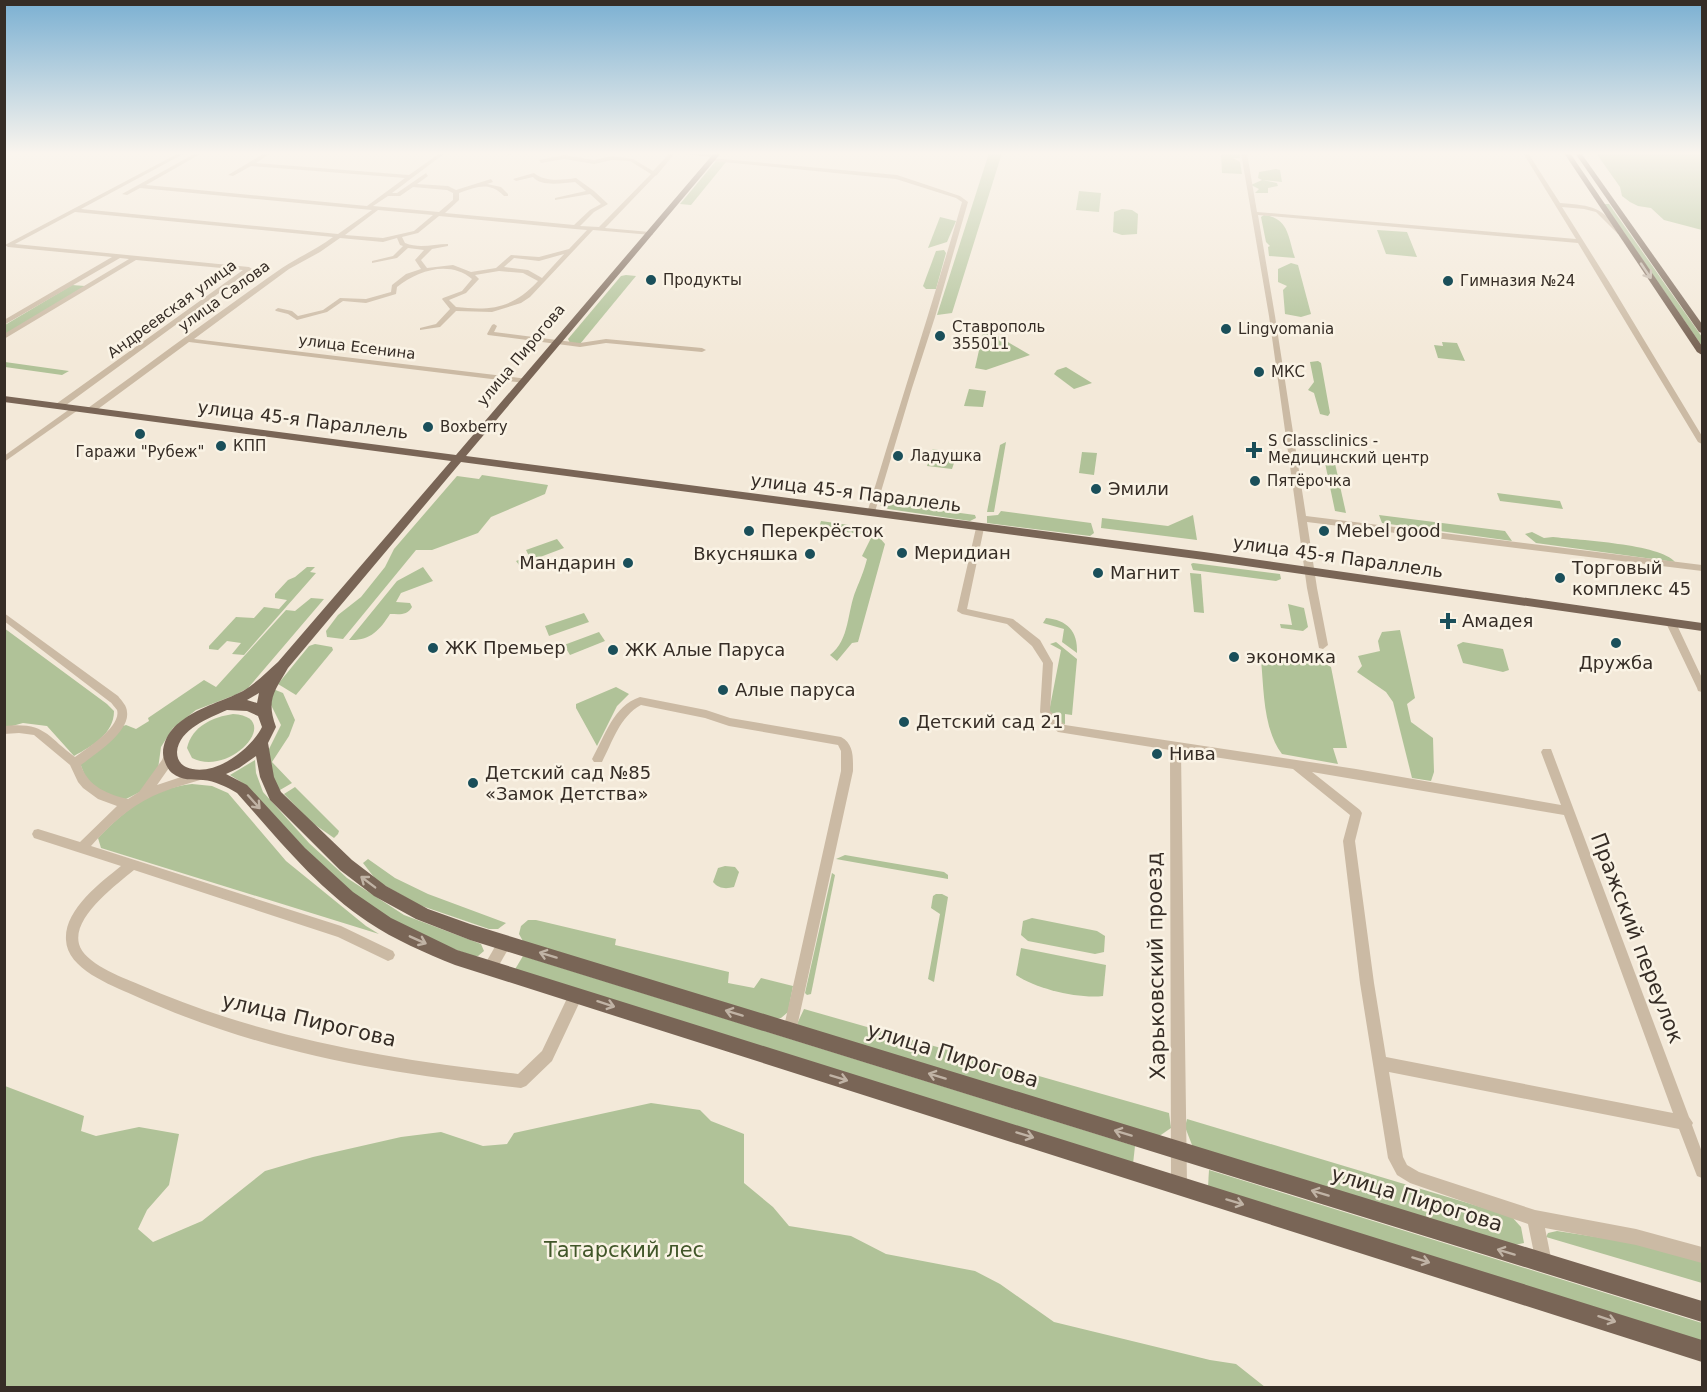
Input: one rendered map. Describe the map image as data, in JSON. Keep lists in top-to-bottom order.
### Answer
{
  "streets": {
    "main road": ["улица Пирогова", "улица 45-я Параллель"],
    "street": [
      "улица Салова",
      "Андреевская улица",
      "улица Есенина",
      "Пражский переулок",
      "Харьковский проезд"
    ]
  },
  "crossings": [
    ["улица Салова", "улица Есенина"],
    ["улица Салова", "улица 45-я Параллель"],
    ["Андреевская улица", "улица 45-я Параллель"],
    ["улица Есенина", "улица Пирогова"],
    ["улица Пирогова", "улица 45-я Параллель"],
    ["улица Пирогова", "Харьковский проезд"]
  ],
  "parks": ["Татарский лес"],
  "places": {
    "other": [
      "Продукты",
      "Гимназия №24",
      "Lingvomania",
      "Ставрополь 355011",
      "МКС",
      "Boxberry",
      "Гаражи \"Рубеж\"",
      "КПП",
      "Ладушка",
      "Пятёрочка",
      "Эмили",
      "Перекрёсток",
      "Mebel good",
      "Меридиан",
      "Вкусняшка",
      "Мандарин",
      "Магнит",
      "Торговый комплекс 45",
      "Дружба",
      "ЖК Премьер",
      "ЖК Алые Паруса",
      "экономка",
      "Алые паруса",
      "Детский сад 21",
      "Нива",
      "Детский сад №85 «Замок Детства»"
    ],
    "health": ["S Classclinics - Медицинский центр", "Амадея"]
  }
}
